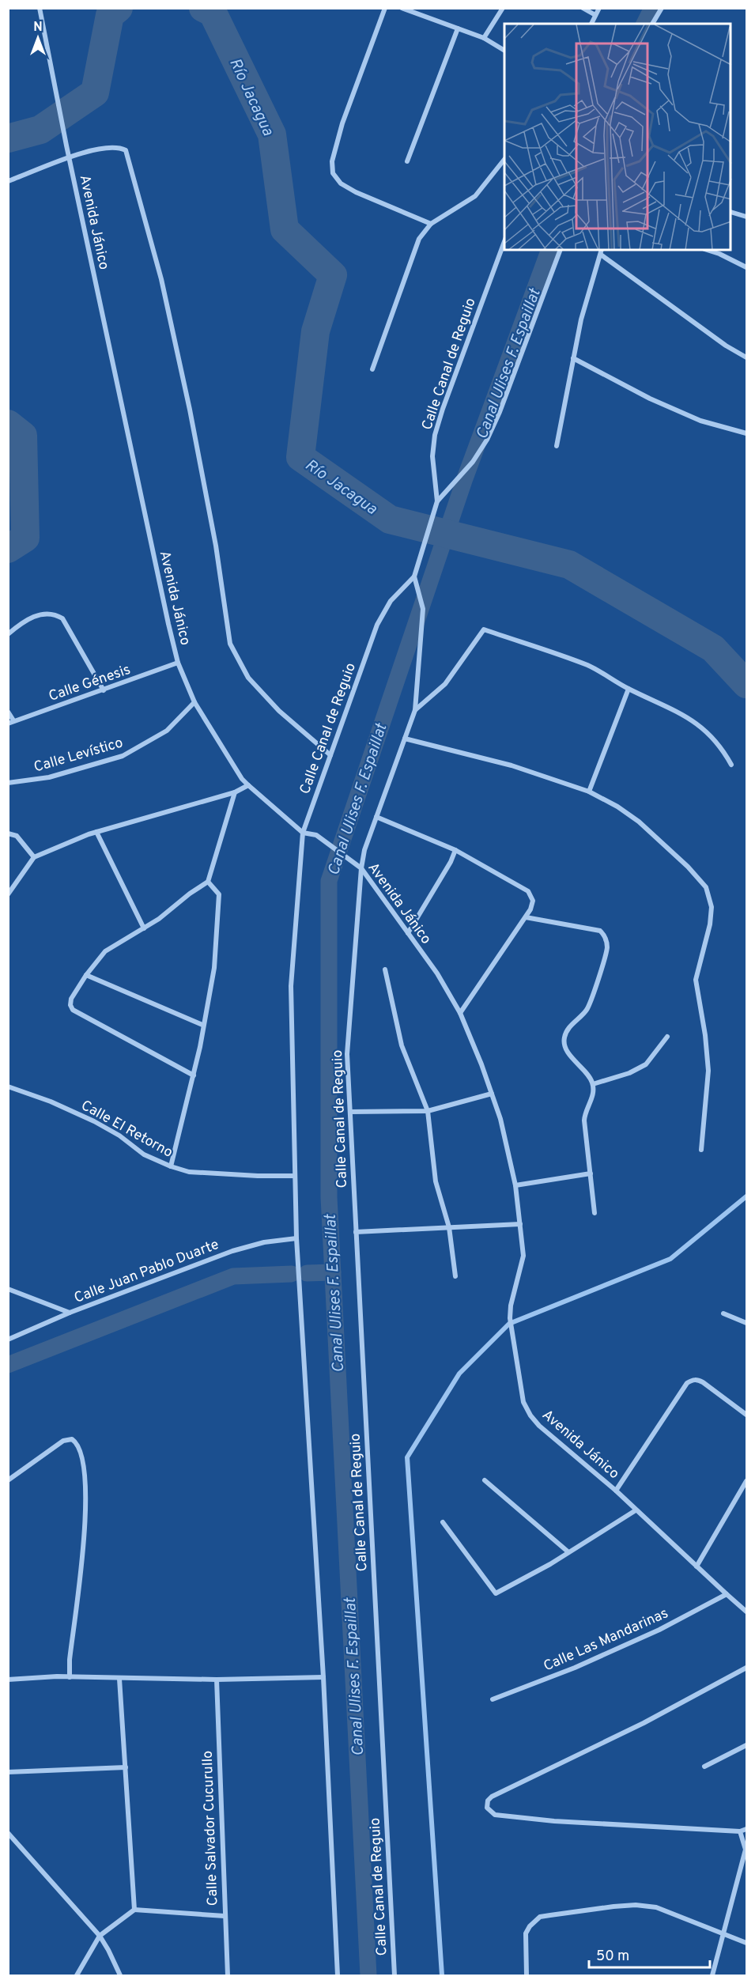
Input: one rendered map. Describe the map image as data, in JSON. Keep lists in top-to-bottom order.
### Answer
{
  "streets": {
    "street": [
      "Avenida Jánico",
      "Calle Canal de Reguio",
      "Calle Génesis",
      "Calle Levístico",
      "Calle El Retorno",
      "Calle Juan Pablo Duarte",
      "Calle Las Mandarinas",
      "Calle Salvador Cucurullo"
    ]
  },
  "crossings": [
    ["Avenida Jánico", "Calle Canal de Reguio"],
    ["Avenida Jánico", "Calle Génesis"],
    ["Avenida Jánico", "Calle Levístico"],
    ["Avenida Jánico", "Calle Las Mandarinas"],
    ["Calle Canal de Reguio", "Calle El Retorno"],
    ["Calle Canal de Reguio", "Calle Juan Pablo Duarte"]
  ],
  "water": ["Río Jacagua", "Canal Ulises F. Espaillat"],
  "scale_bar": "50 m",
  "north": "top"
}
